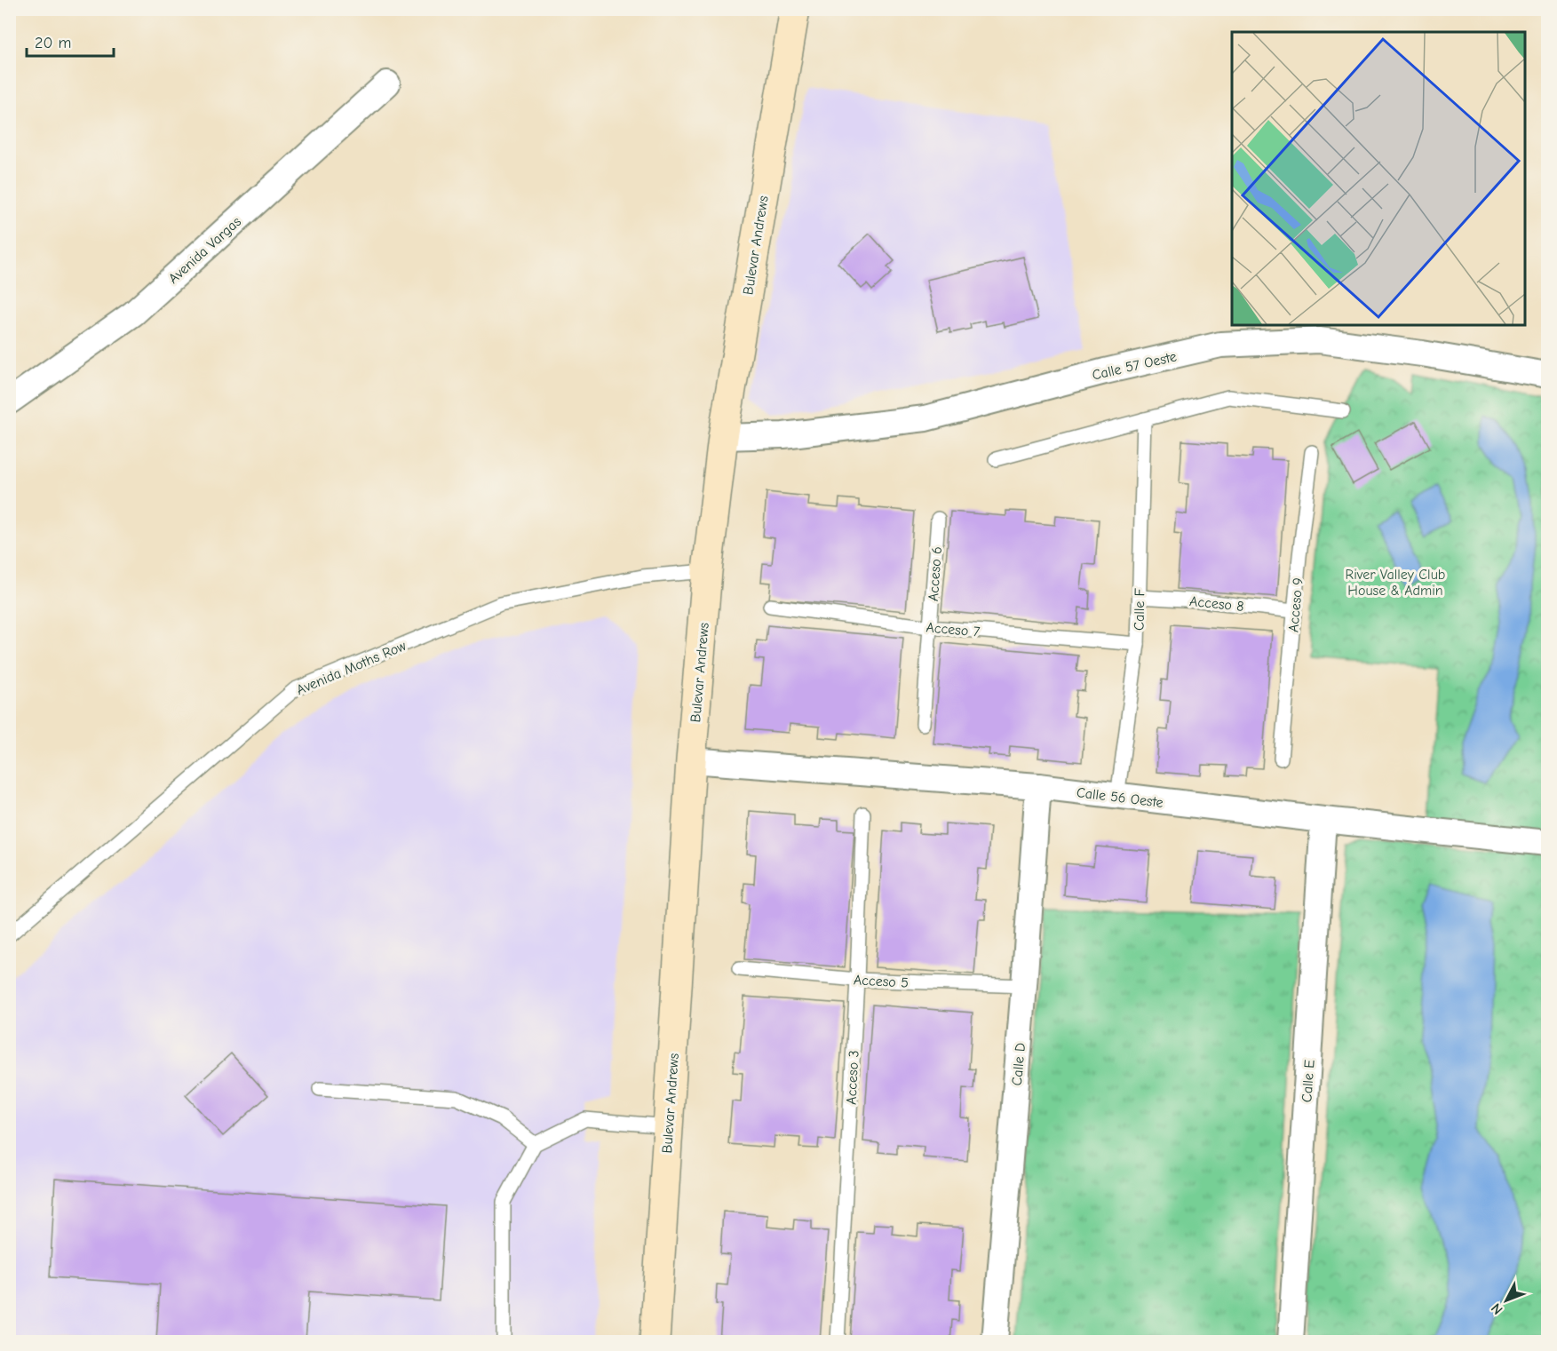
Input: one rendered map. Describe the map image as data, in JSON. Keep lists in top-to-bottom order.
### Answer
{
  "streets": {
    "main road": ["Bulevar Andrews"],
    "street": [
      "Avenida Vargas",
      "Calle 57 Oeste",
      "Calle 56 Oeste",
      "Calle D",
      "Calle E"
    ],
    "lane": [
      "Acceso 6",
      "Acceso 8",
      "Acceso 9",
      "Calle F",
      "Acceso 7",
      "Avenida Moths Row",
      "Acceso 5",
      "Acceso 3"
    ]
  },
  "crossings": [
    ["Bulevar Andrews", "Calle 57 Oeste"],
    ["Bulevar Andrews", "Avenida Moths Row"],
    ["Bulevar Andrews", "Calle 56 Oeste"],
    ["Acceso 6", "Acceso 7"],
    ["Acceso 8", "Acceso 9"],
    ["Acceso 8", "Calle F"],
    ["Calle F", "Acceso 7"],
    ["Calle F", "Calle 56 Oeste"],
    ["Calle 56 Oeste", "Calle D"],
    ["Calle 56 Oeste", "Calle E"],
    ["Acceso 5", "Calle D"],
    ["Acceso 5", "Acceso 3"]
  ],
  "parks": ["River Valley Club House & Admin"],
  "scale_bar": "20 m",
  "north": "bottom left"
}
